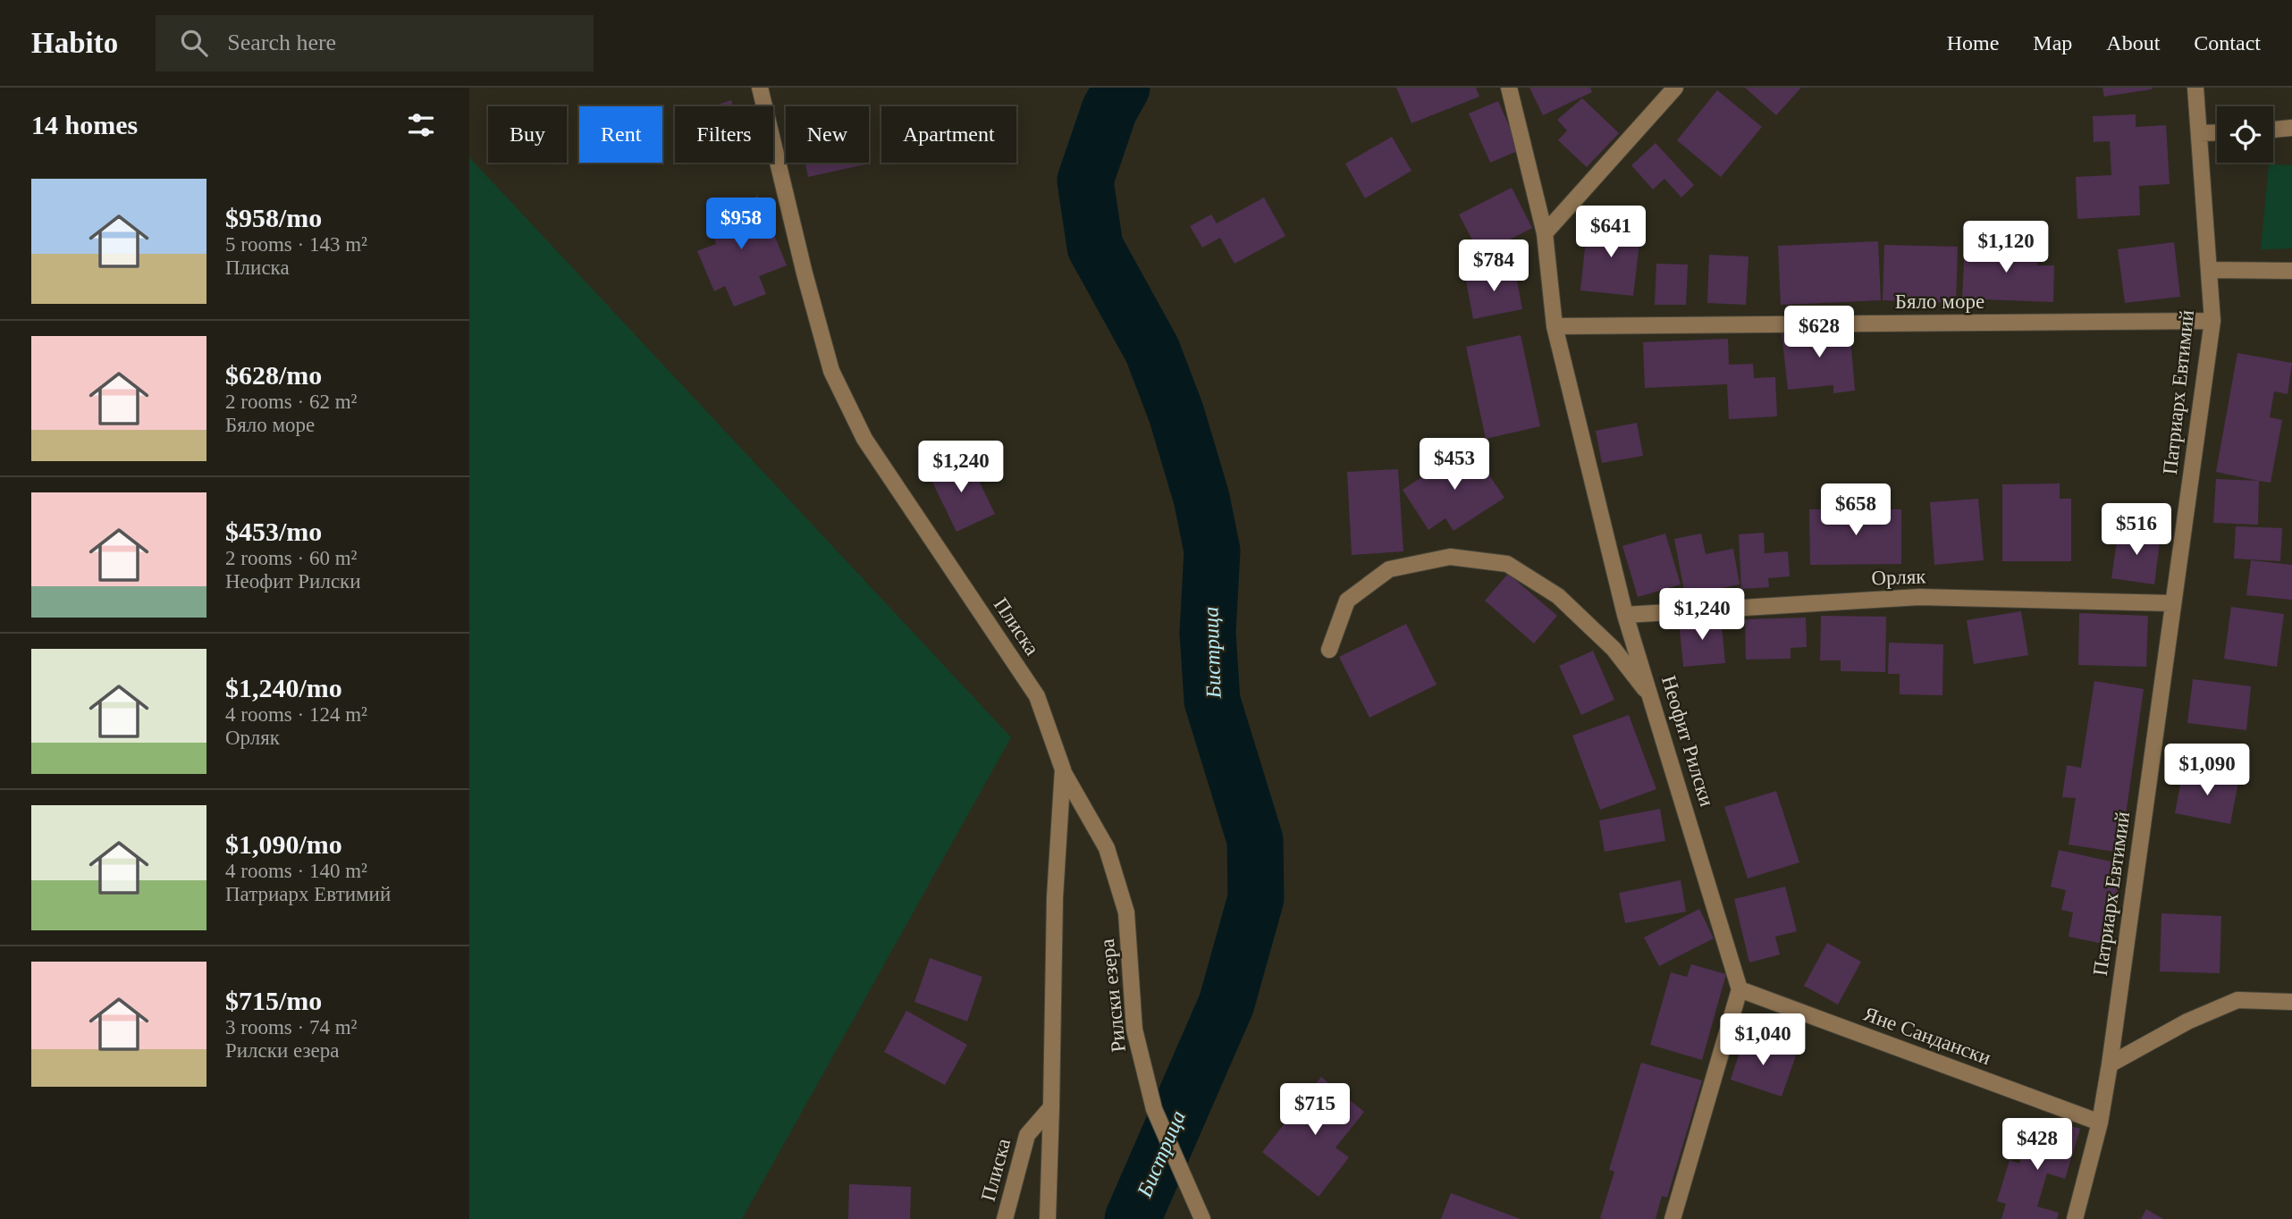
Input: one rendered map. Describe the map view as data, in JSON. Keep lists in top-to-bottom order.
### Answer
{
  "streets": {
    "street": [
      "Бяло море",
      "Патриарх Евтимий",
      "Орляк",
      "Плиска",
      "Неофит Рилски",
      "Рилски езера",
      "Яне Сандански"
    ]
  },
  "crossings": [
    ["Бяло море", "Патриарх Евтимий"],
    ["Бяло море", "Неофит Рилски"],
    ["Патриарх Евтимий", "Орляк"],
    ["Патриарх Евтимий", "Яне Сандански"],
    ["Орляк", "Неофит Рилски"],
    ["Плиска", "Рилски езера"],
    ["Неофит Рилски", "Яне Сандански"]
  ],
  "water": ["Бистрица"],
  "page": {
    "header": "Habito",
    "search": "Search here",
    "nav": [
      "Home",
      "Map",
      "About",
      "Contact"
    ],
    "heading": "14 homes",
    "chip": [
      "Buy",
      "Rent",
      "Filters",
      "New",
      "Apartment"
    ],
    "list": [
      {
        "name": "$958/mo",
        "note": "5 rooms · 143 m² · Плиска"
      },
      {
        "name": "$628/mo",
        "note": "2 rooms · 62 m² · Бяло море"
      },
      {
        "name": "$453/mo",
        "note": "2 rooms · 60 m² · Неофит Рилски"
      },
      {
        "name": "$1,240/mo",
        "note": "4 rooms · 124 m² · Орляк"
      },
      {
        "name": "$1,090/mo",
        "note": "4 rooms · 140 m² · Патриарх Евтимий"
      },
      {
        "name": "$715/mo",
        "note": "3 rooms · 74 m² · Рилски езера"
      }
    ],
    "price": [
      "$958",
      "$641",
      "$1,120",
      "$784",
      "$628",
      "$453",
      "$1,240",
      "$658",
      "$516",
      "$1,240",
      "$1,090",
      "$1,040",
      "$715",
      "$428"
    ]
  }
}
